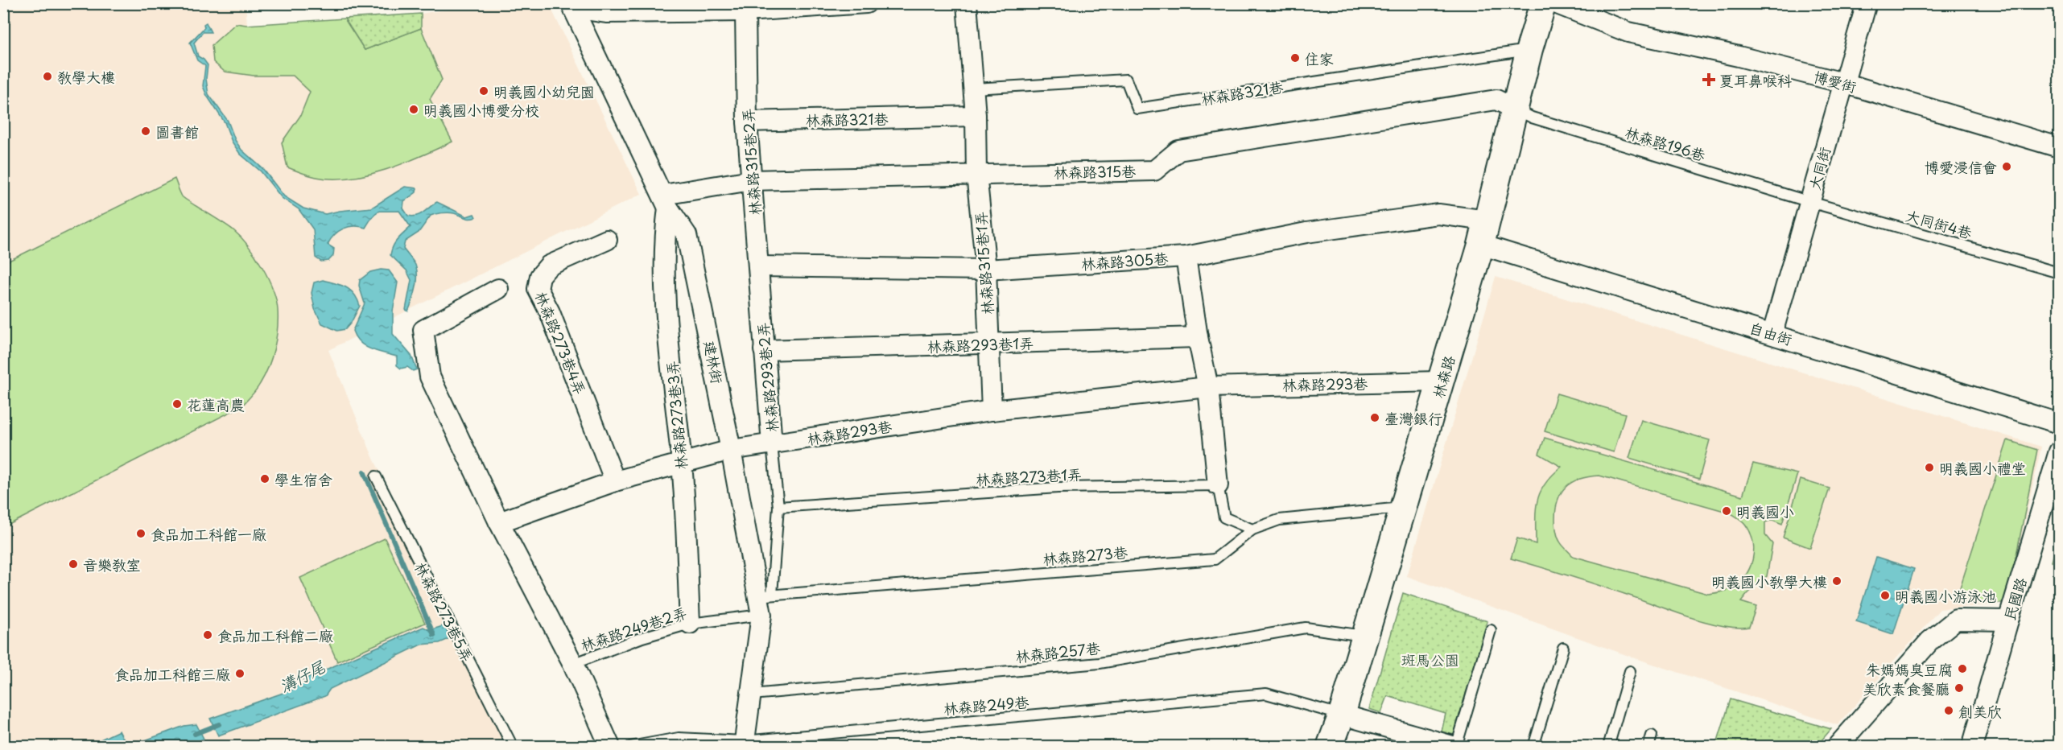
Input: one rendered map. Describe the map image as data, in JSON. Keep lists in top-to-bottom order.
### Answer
{
  "streets": {
    "street": [
      "博愛街",
      "林森路321巷",
      "林森路315巷2弄",
      "大同街",
      "林森路315巷",
      "林森路305巷",
      "林森路315巷1弄",
      "自由街",
      "林森路273巷4弄",
      "林森路293巷1弄",
      "建林街",
      "林森路",
      "林森路293巷2弄",
      "林森路293巷",
      "林森路273巷3弄",
      "民國路"
    ],
    "lane": [
      "林森路196巷",
      "大同街4巷",
      "林森路273巷1弄",
      "林森路273巷",
      "林森路273巷5弄",
      "林森路249巷2弄",
      "林森路257巷",
      "林森路249巷"
    ]
  },
  "crossings": [
    ["博愛街", "大同街"],
    ["林森路321巷", "林森路315巷2弄"],
    ["林森路321巷", "林森路"],
    ["林森路196巷", "大同街"],
    ["林森路196巷", "林森路315巷"],
    ["林森路196巷", "大同街4巷"],
    ["林森路196巷", "林森路"],
    ["林森路315巷2弄", "林森路315巷"],
    ["林森路315巷2弄", "林森路305巷"],
    ["林森路315巷2弄", "林森路293巷2弄"],
    ["大同街", "大同街4巷"],
    ["大同街", "自由街"],
    ["林森路315巷", "林森路315巷1弄"],
    ["林森路315巷", "建林街"],
    ["林森路315巷", "林森路"],
    ["林森路315巷", "林森路273巷3弄"],
    ["林森路305巷", "林森路315巷1弄"],
    ["林森路305巷", "林森路"],
    ["林森路315巷1弄", "林森路293巷1弄"],
    ["林森路315巷1弄", "林森路293巷"],
    ["自由街", "林森路"],
    ["林森路273巷4弄", "林森路293巷"],
    ["林森路293巷1弄", "林森路293巷2弄"],
    ["建林街", "林森路293巷"],
    ["建林街", "林森路273巷3弄"],
    ["建林街", "林森路273巷"],
    ["建林街", "林森路249巷2弄"],
    ["建林街", "林森路257巷"],
    ["建林街", "林森路249巷"],
    ["林森路", "林森路293巷"],
    ["林森路", "林森路273巷"],
    ["林森路", "林森路257巷"],
    ["林森路", "林森路249巷"],
    ["林森路293巷2弄", "林森路293巷"],
    ["林森路293巷", "林森路273巷3弄"],
    ["林森路273巷3弄", "林森路249巷2弄"]
  ],
  "water": ["溝仔尾"],
  "parks": ["斑馬公園"],
  "places": {
    "other": [
      "住家",
      "教學大樓",
      "明義國小幼兒園",
      "明義國小博愛分校",
      "圖書館",
      "博愛浸信會",
      "花蓮高農",
      "臺灣銀行",
      "明義國小禮堂",
      "學生宿舍",
      "明義國小",
      "食品加工科館一廠",
      "音樂教室",
      "明義國小教學大樓",
      "明義國小游泳池",
      "食品加工科館二廠",
      "朱媽媽臭豆腐",
      "食品加工科館三廠",
      "美欣素食餐廳",
      "創美欣"
    ],
    "health": ["夏耳鼻喉科"]
  }
}
